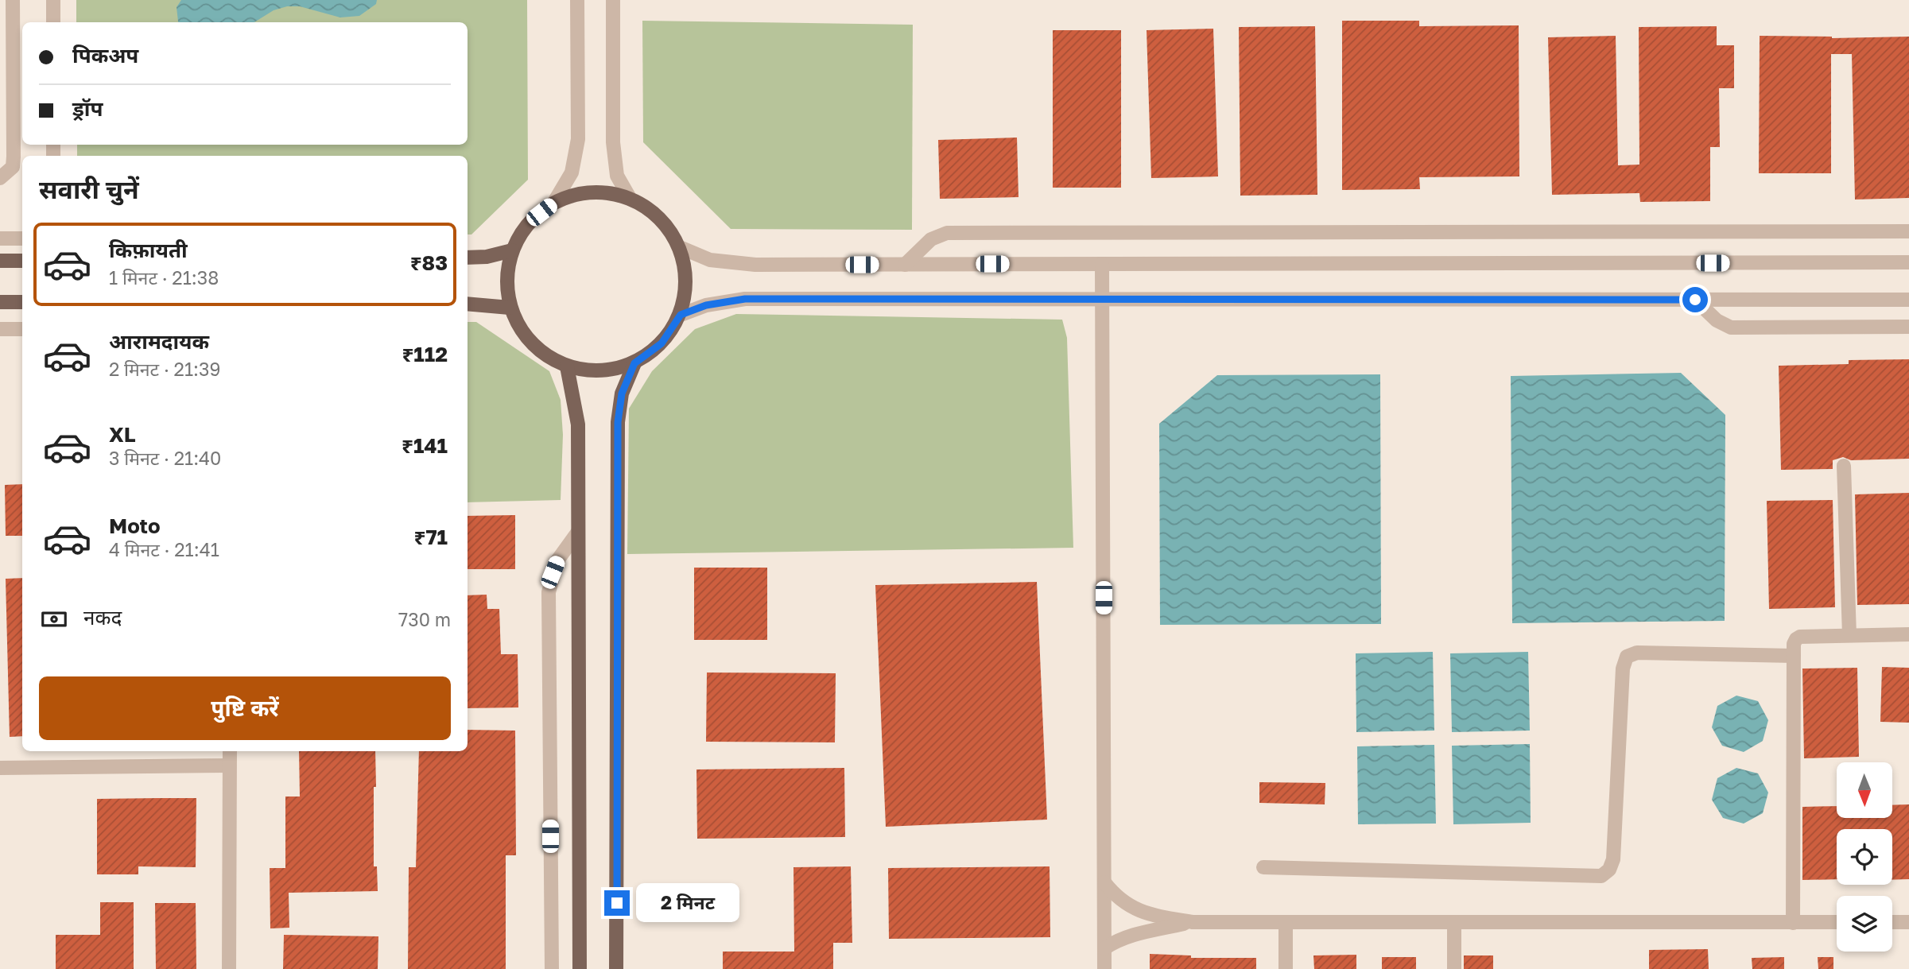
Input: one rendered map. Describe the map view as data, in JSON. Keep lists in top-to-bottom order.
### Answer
{
  "north": "bottom",
  "page": {
    "banner": ["पिकअप", "ड्रॉप"],
    "heading": "सवारी चुनें",
    "list": [
      {
        "name": "किफ़ायती",
        "note": "1 मिनट · 21:38",
        "value": "₹83"
      },
      {
        "name": "आरामदायक",
        "note": "2 मिनट · 21:39",
        "value": "₹112"
      },
      {
        "name": "XL",
        "note": "3 मिनट · 21:40",
        "value": "₹141"
      },
      {
        "name": "Moto",
        "note": "4 मिनट · 21:41",
        "value": "₹71"
      }
    ],
    "pay": ["नकद", "730 m"],
    "buttons": "पुष्टि करें",
    "bubble": "2 मिनट"
  }
}
